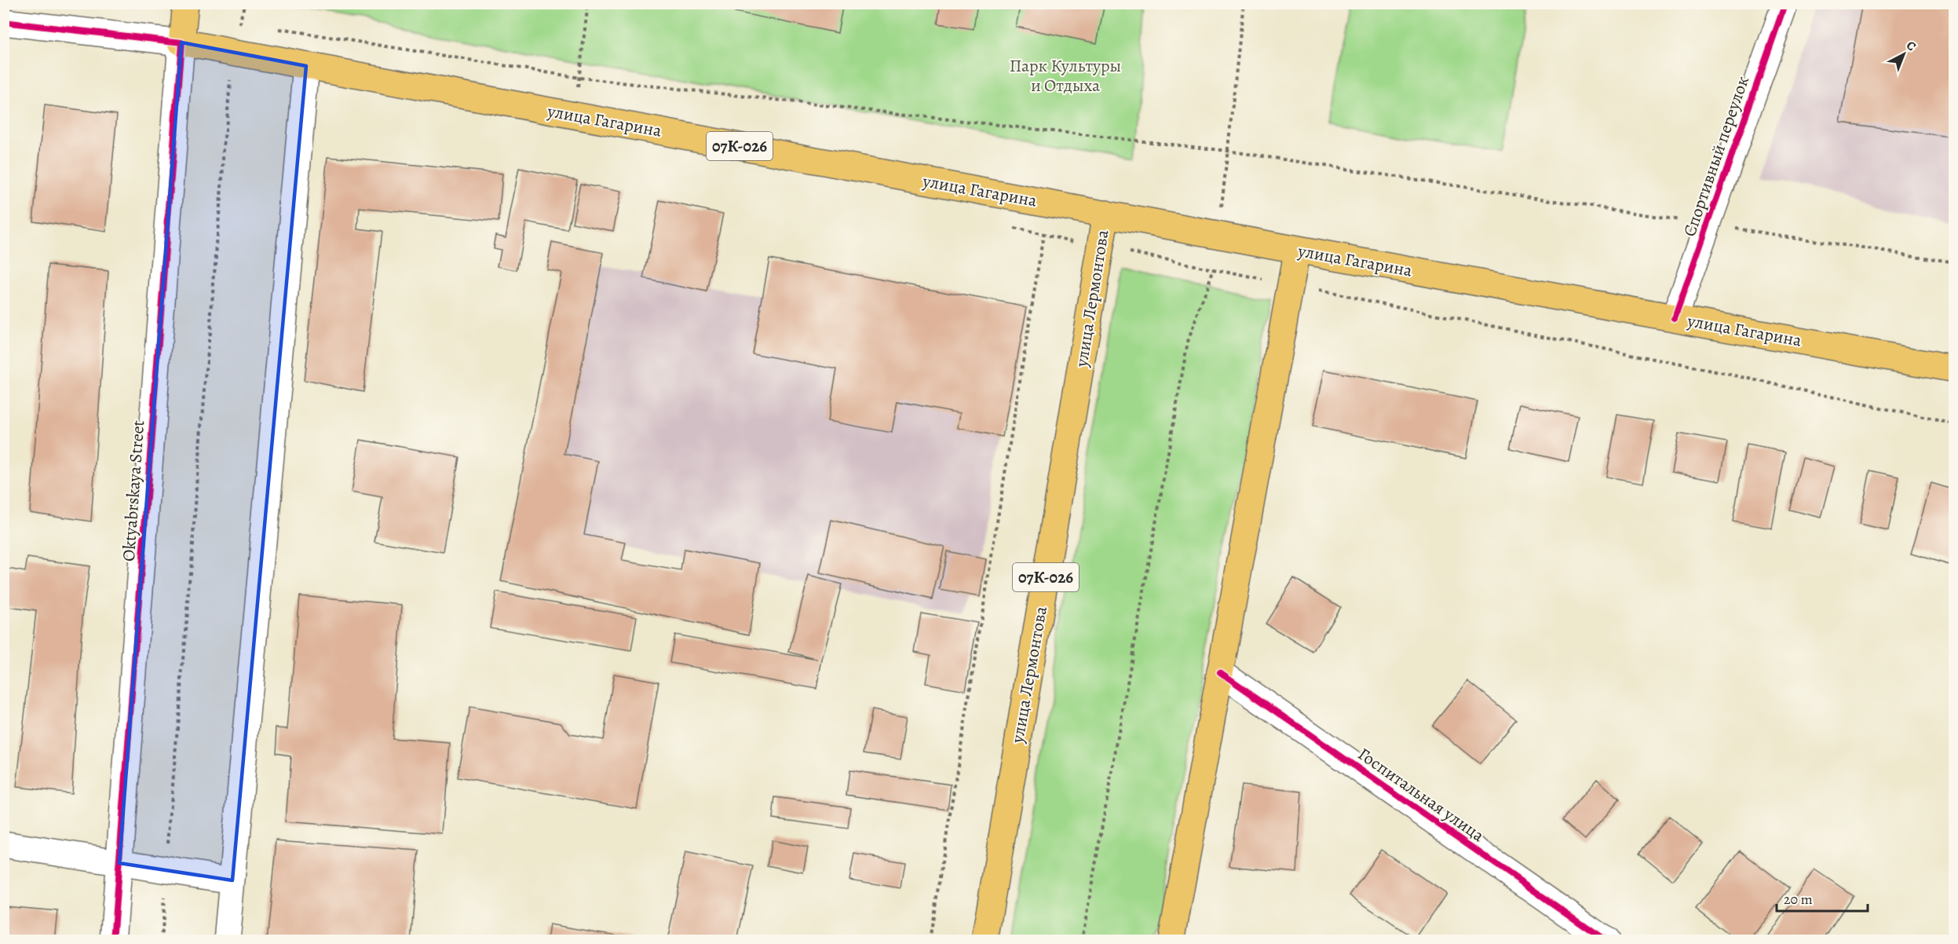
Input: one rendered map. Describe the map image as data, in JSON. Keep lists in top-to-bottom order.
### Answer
{
  "streets": {
    "main road": ["улица Гагарина", "07К-026", "улица Лермонтова"],
    "street": ["Спортивный переулок", "Oktyabrskaya Street", "Госпитальная улица"]
  },
  "crossings": [
    ["улица Гагарина", "Спортивный переулок"],
    ["улица Гагарина", "улица Лермонтова"],
    ["улица Гагарина", "Oktyabrskaya Street"]
  ],
  "parks": ["Парк Культуры и Отдыха"],
  "scale_bar": "20 m",
  "north": "top right"
}
